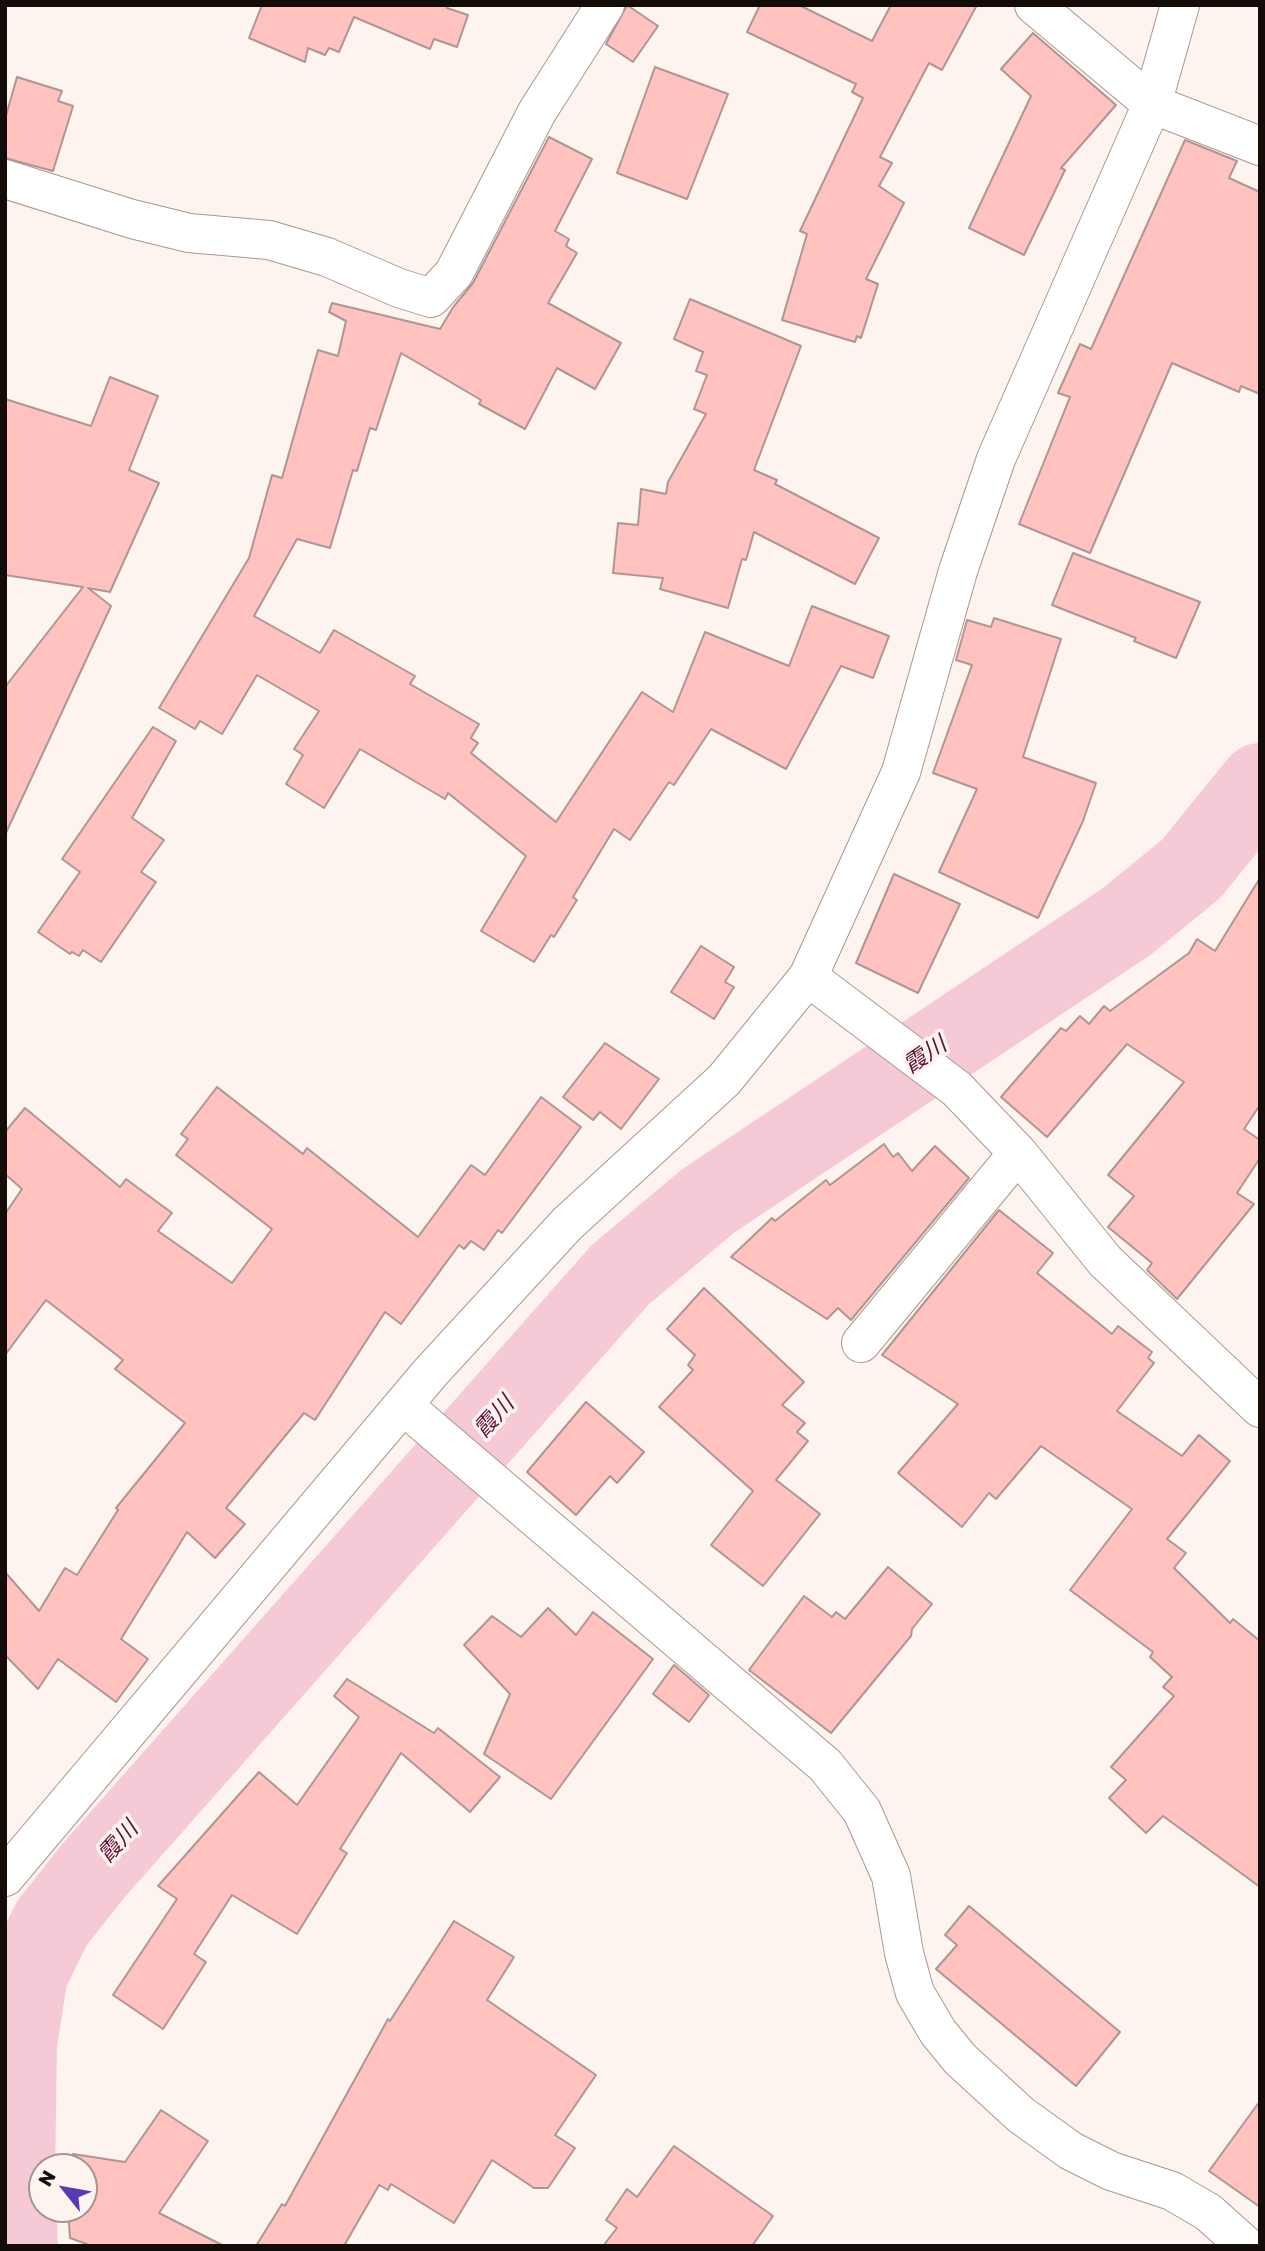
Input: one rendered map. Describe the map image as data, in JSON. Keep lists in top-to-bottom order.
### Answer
{
  "water": ["霞川"],
  "north": "top left"
}
